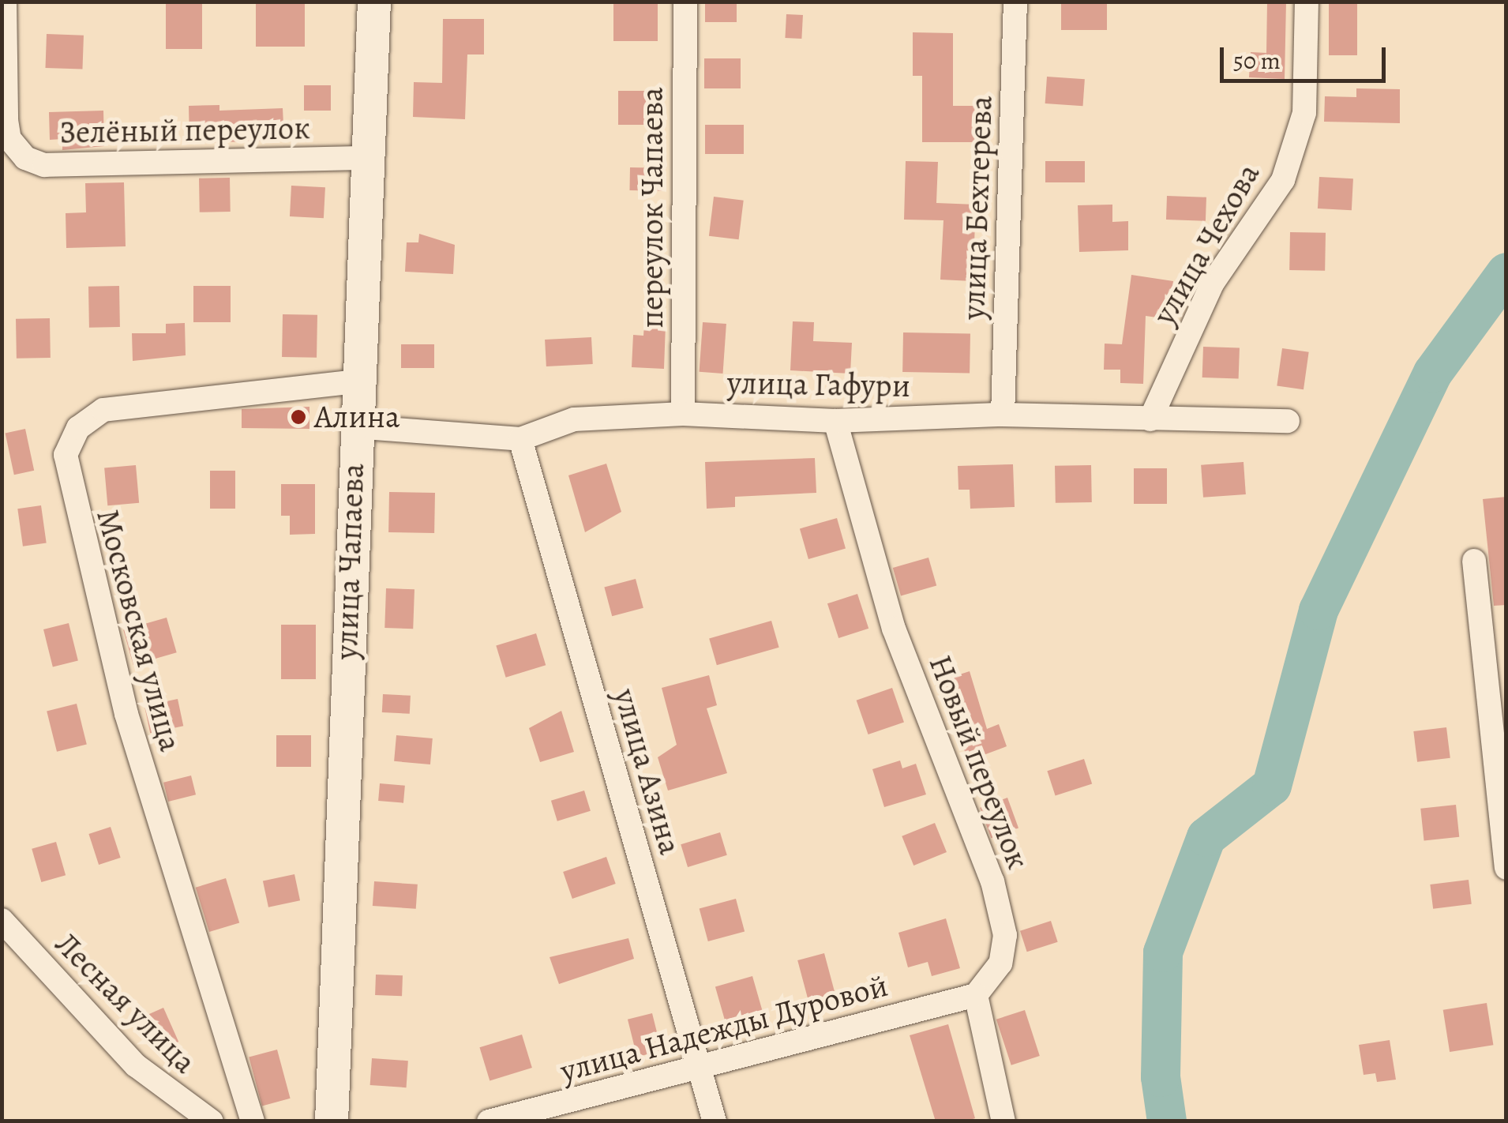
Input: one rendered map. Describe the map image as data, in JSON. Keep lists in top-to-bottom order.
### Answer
{
  "streets": {
    "street": [
      "Зелёный переулок",
      "переулок Чапаева",
      "улица Бехтерева",
      "улица Чехова",
      "улица Гафури",
      "улица Чапаева",
      "Московская улица",
      "Новый переулок",
      "улица Азина",
      "Лесная улица",
      "улица Надежды Дуровой"
    ]
  },
  "crossings": [
    ["Зелёный переулок", "улица Чапаева"],
    ["переулок Чапаева", "улица Гафури"],
    ["улица Бехтерева", "улица Гафури"],
    ["улица Чехова", "улица Гафури"],
    ["улица Гафури", "улица Чапаева"],
    ["улица Гафури", "Новый переулок"],
    ["улица Гафури", "улица Азина"],
    ["улица Чапаева", "Московская улица"],
    ["Новый переулок", "улица Надежды Дуровой"],
    ["улица Азина", "улица Надежды Дуровой"]
  ],
  "places": ["Алина"],
  "scale_bar": "50 m"
}
